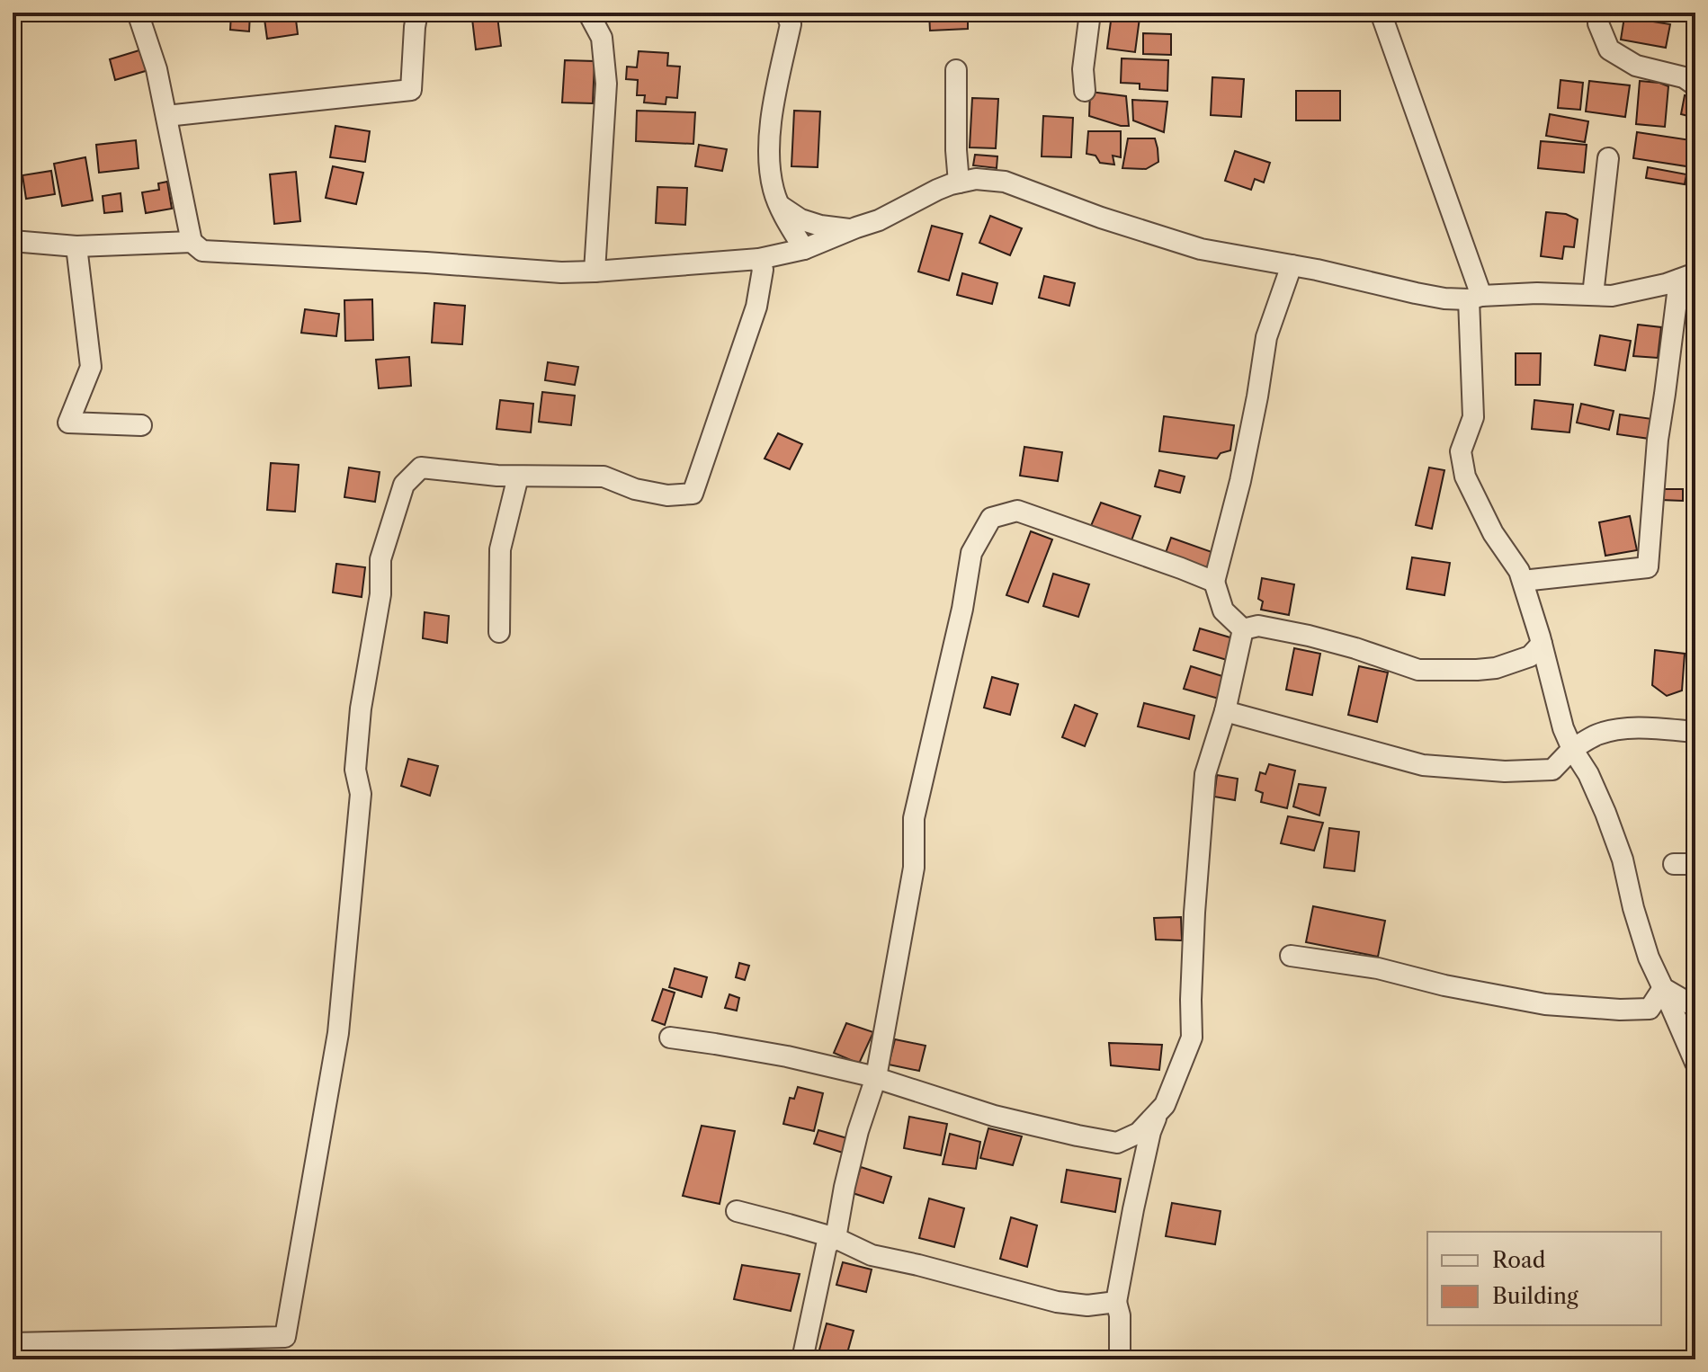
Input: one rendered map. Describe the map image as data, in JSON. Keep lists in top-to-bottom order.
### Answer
{
  "legend": ["Road", "Building"]
}
